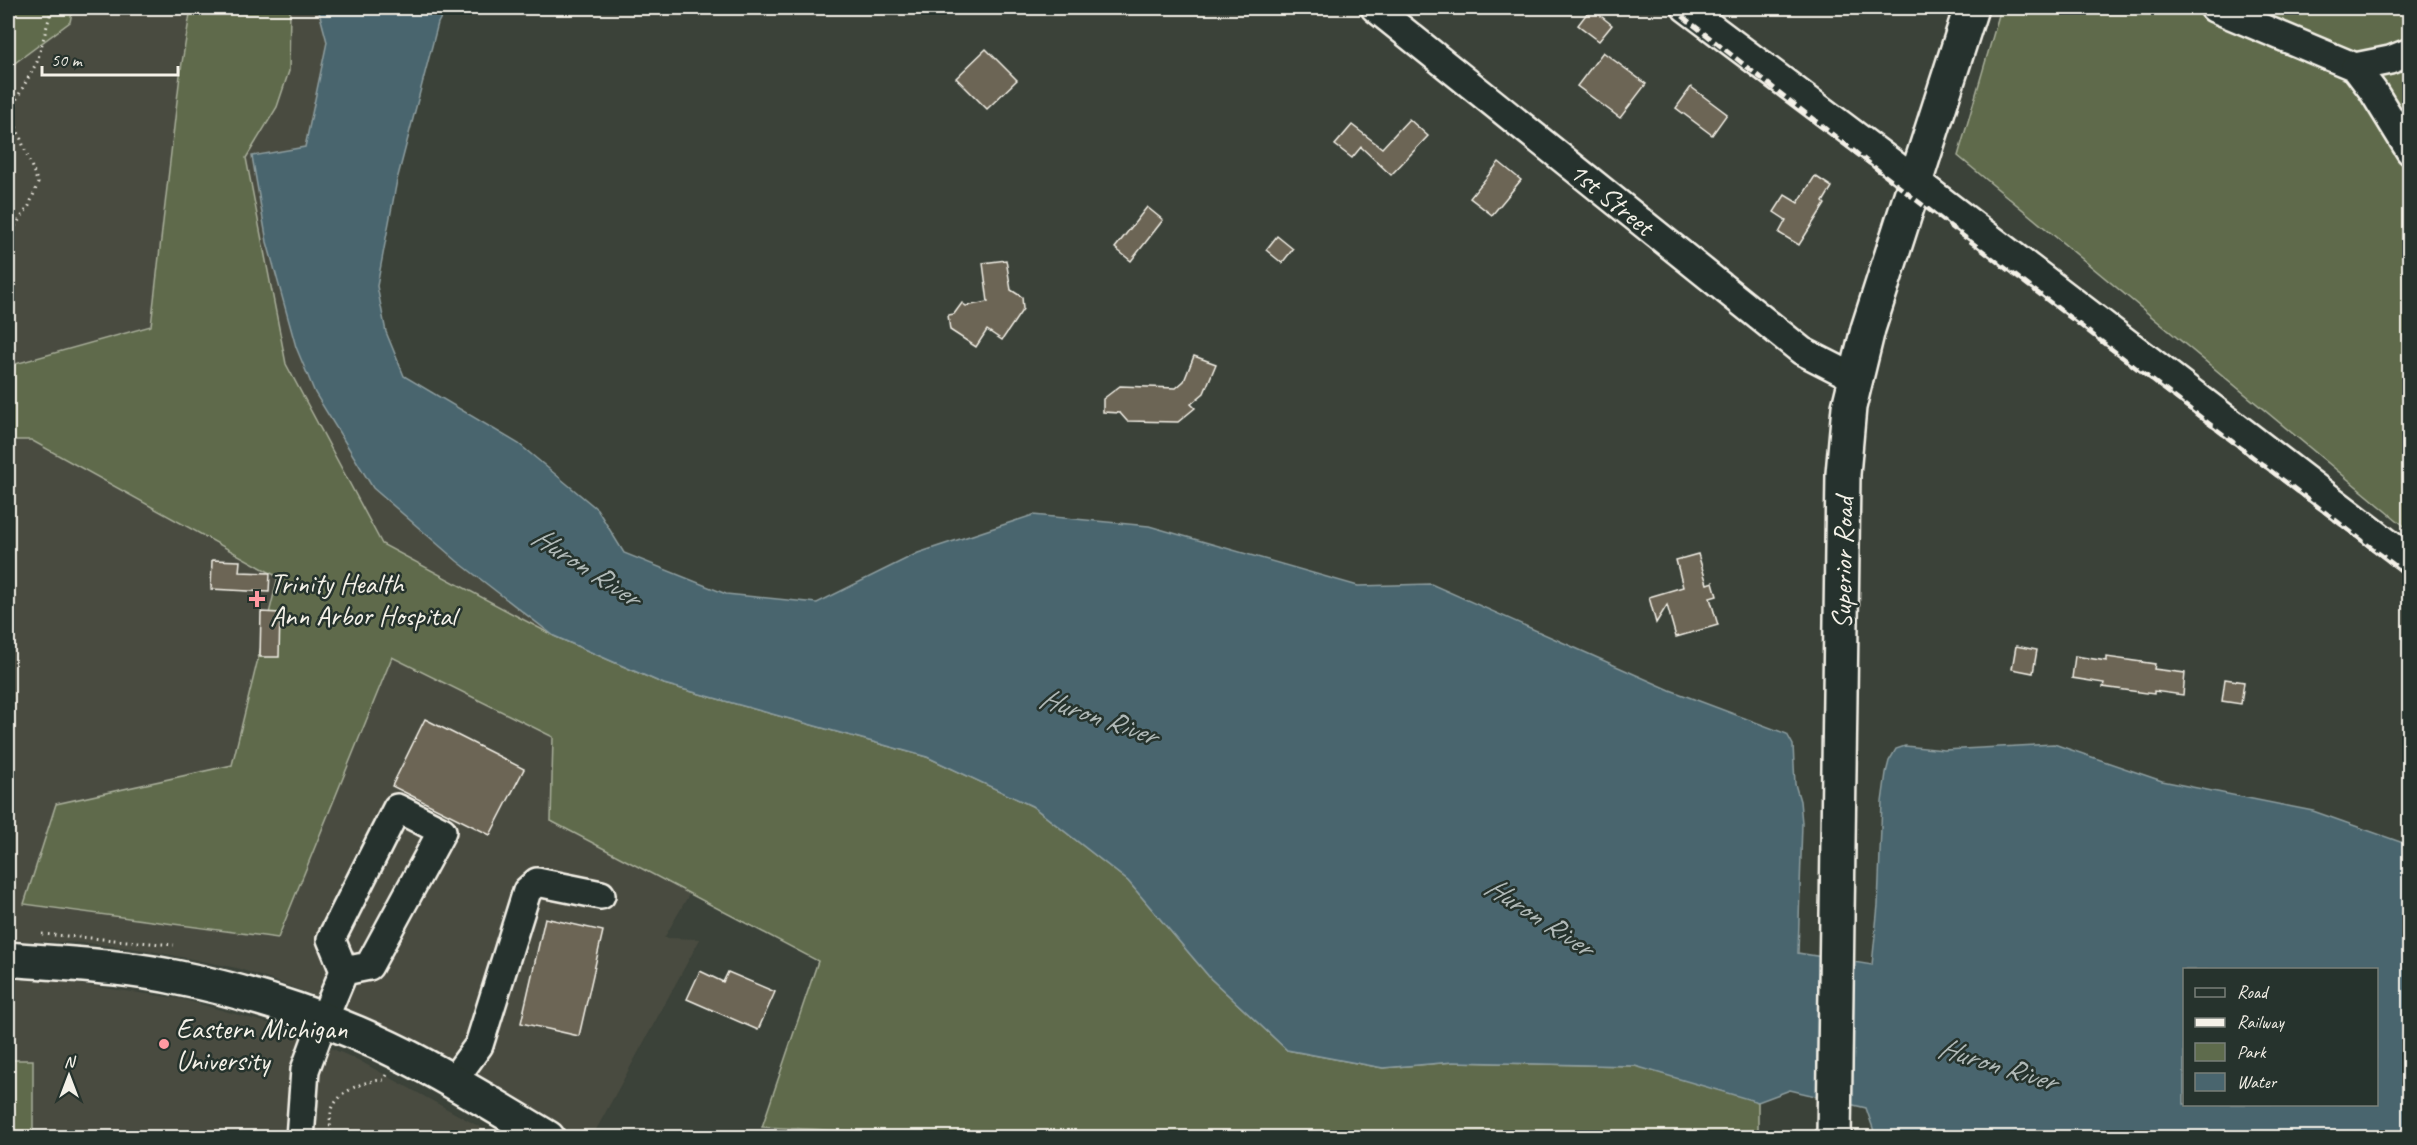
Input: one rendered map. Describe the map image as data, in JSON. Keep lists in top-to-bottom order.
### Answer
{
  "streets": {
    "main road": ["Superior Road"],
    "street": ["1st Street"]
  },
  "crossings": [
    ["1st Street", "Superior Road"]
  ],
  "water": ["Huron River"],
  "places": {
    "health": ["Trinity Health Ann Arbor Hospital"],
    "other": ["Eastern Michigan University"]
  },
  "legend": [
    "Road",
    "Railway",
    "Park",
    "Water"
  ],
  "scale_bar": "50 m",
  "north": "top"
}
